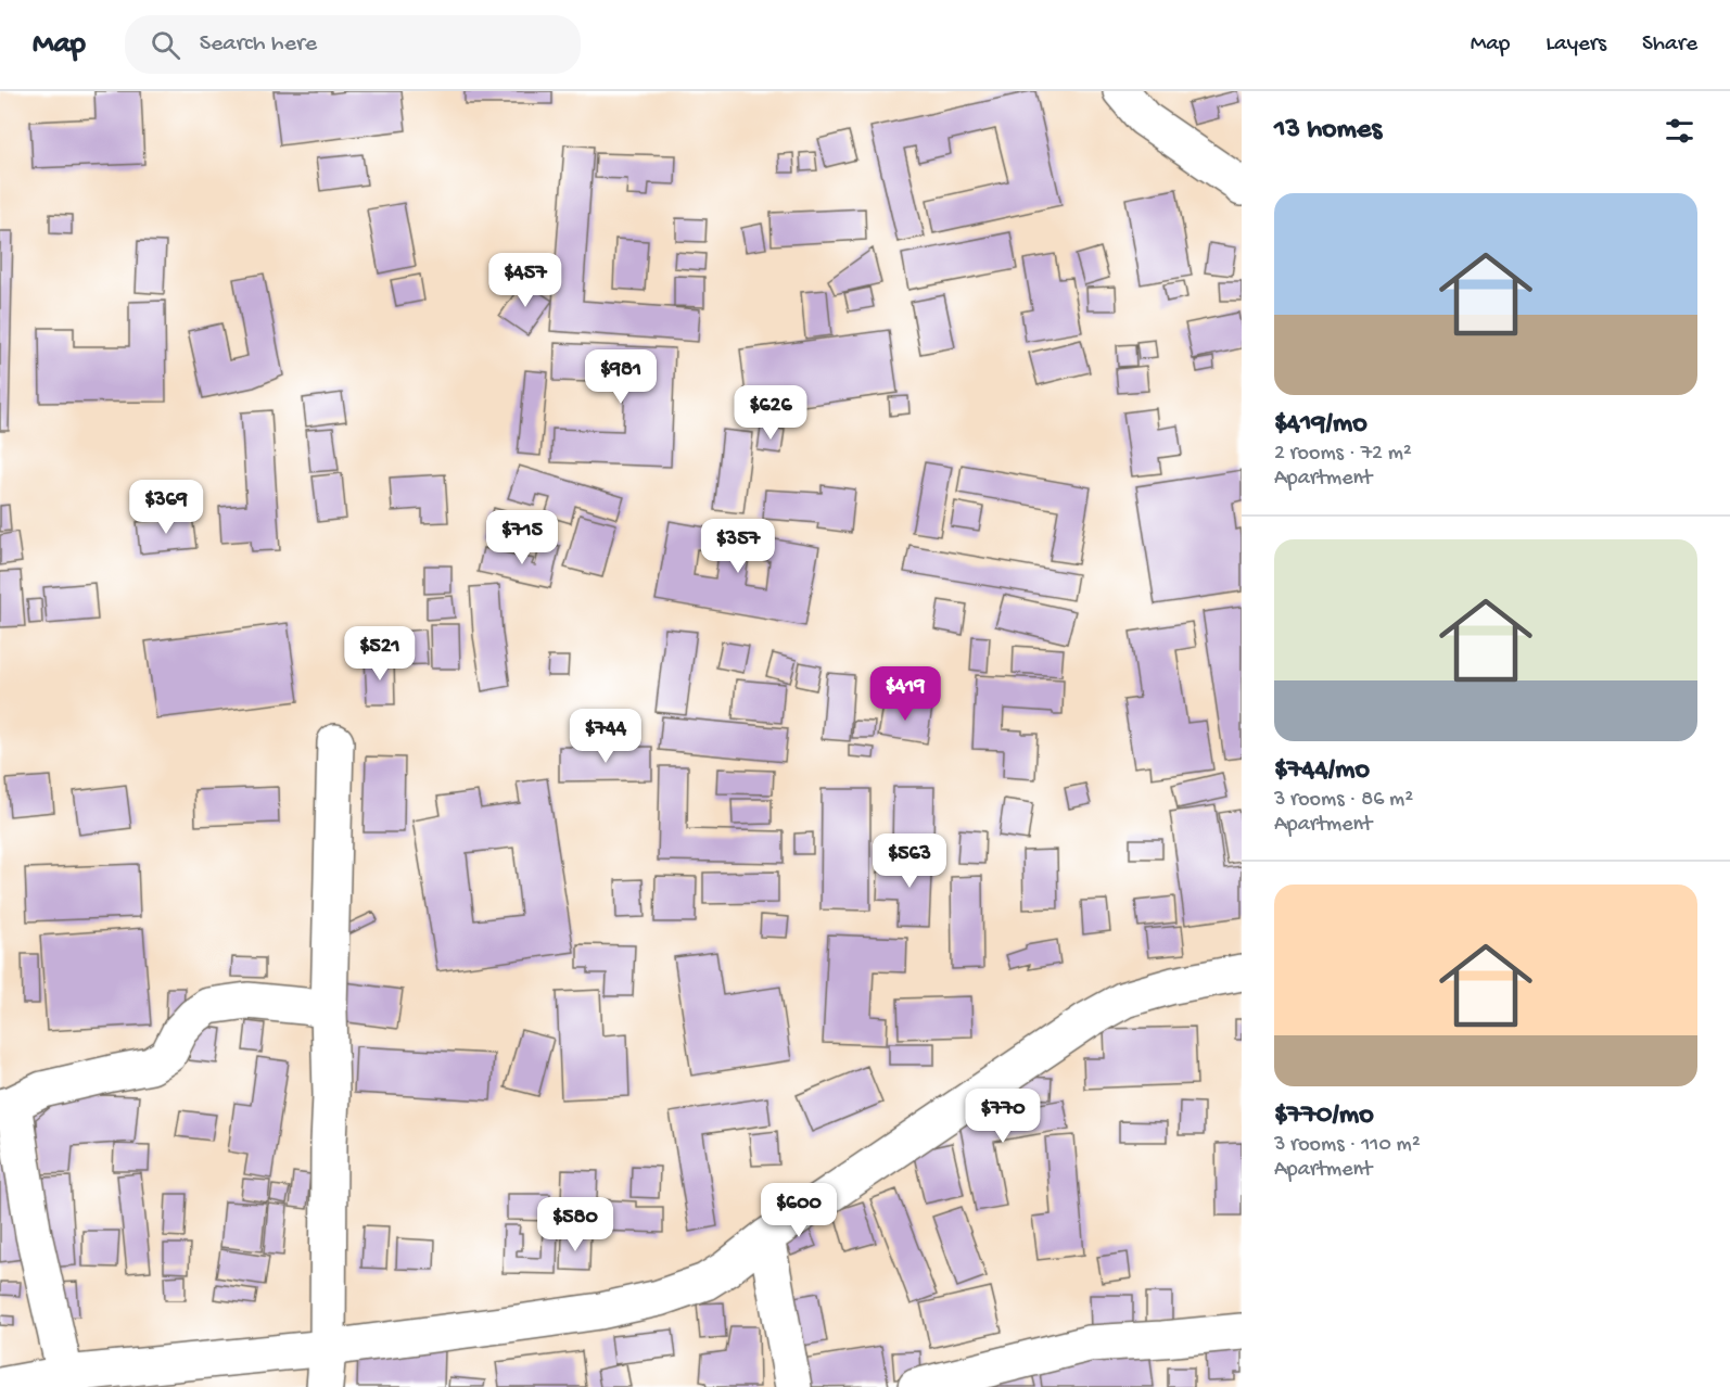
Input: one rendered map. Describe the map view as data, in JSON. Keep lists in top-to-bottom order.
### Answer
{
  "page": {
    "header": "Map",
    "search": "Search here",
    "nav": ["Map", "Layers", "Share"],
    "heading": "13 homes",
    "list": [
      {
        "name": "$419/mo",
        "note": "2 rooms · 72 m² · Apartment"
      },
      {
        "name": "$744/mo",
        "note": "3 rooms · 86 m² · Apartment"
      },
      {
        "name": "$770/mo",
        "note": "3 rooms · 110 m² · Apartment"
      }
    ],
    "price": [
      "$457",
      "$981",
      "$626",
      "$369",
      "$715",
      "$357",
      "$521",
      "$419",
      "$744",
      "$563",
      "$770",
      "$600",
      "$580"
    ]
  }
}
